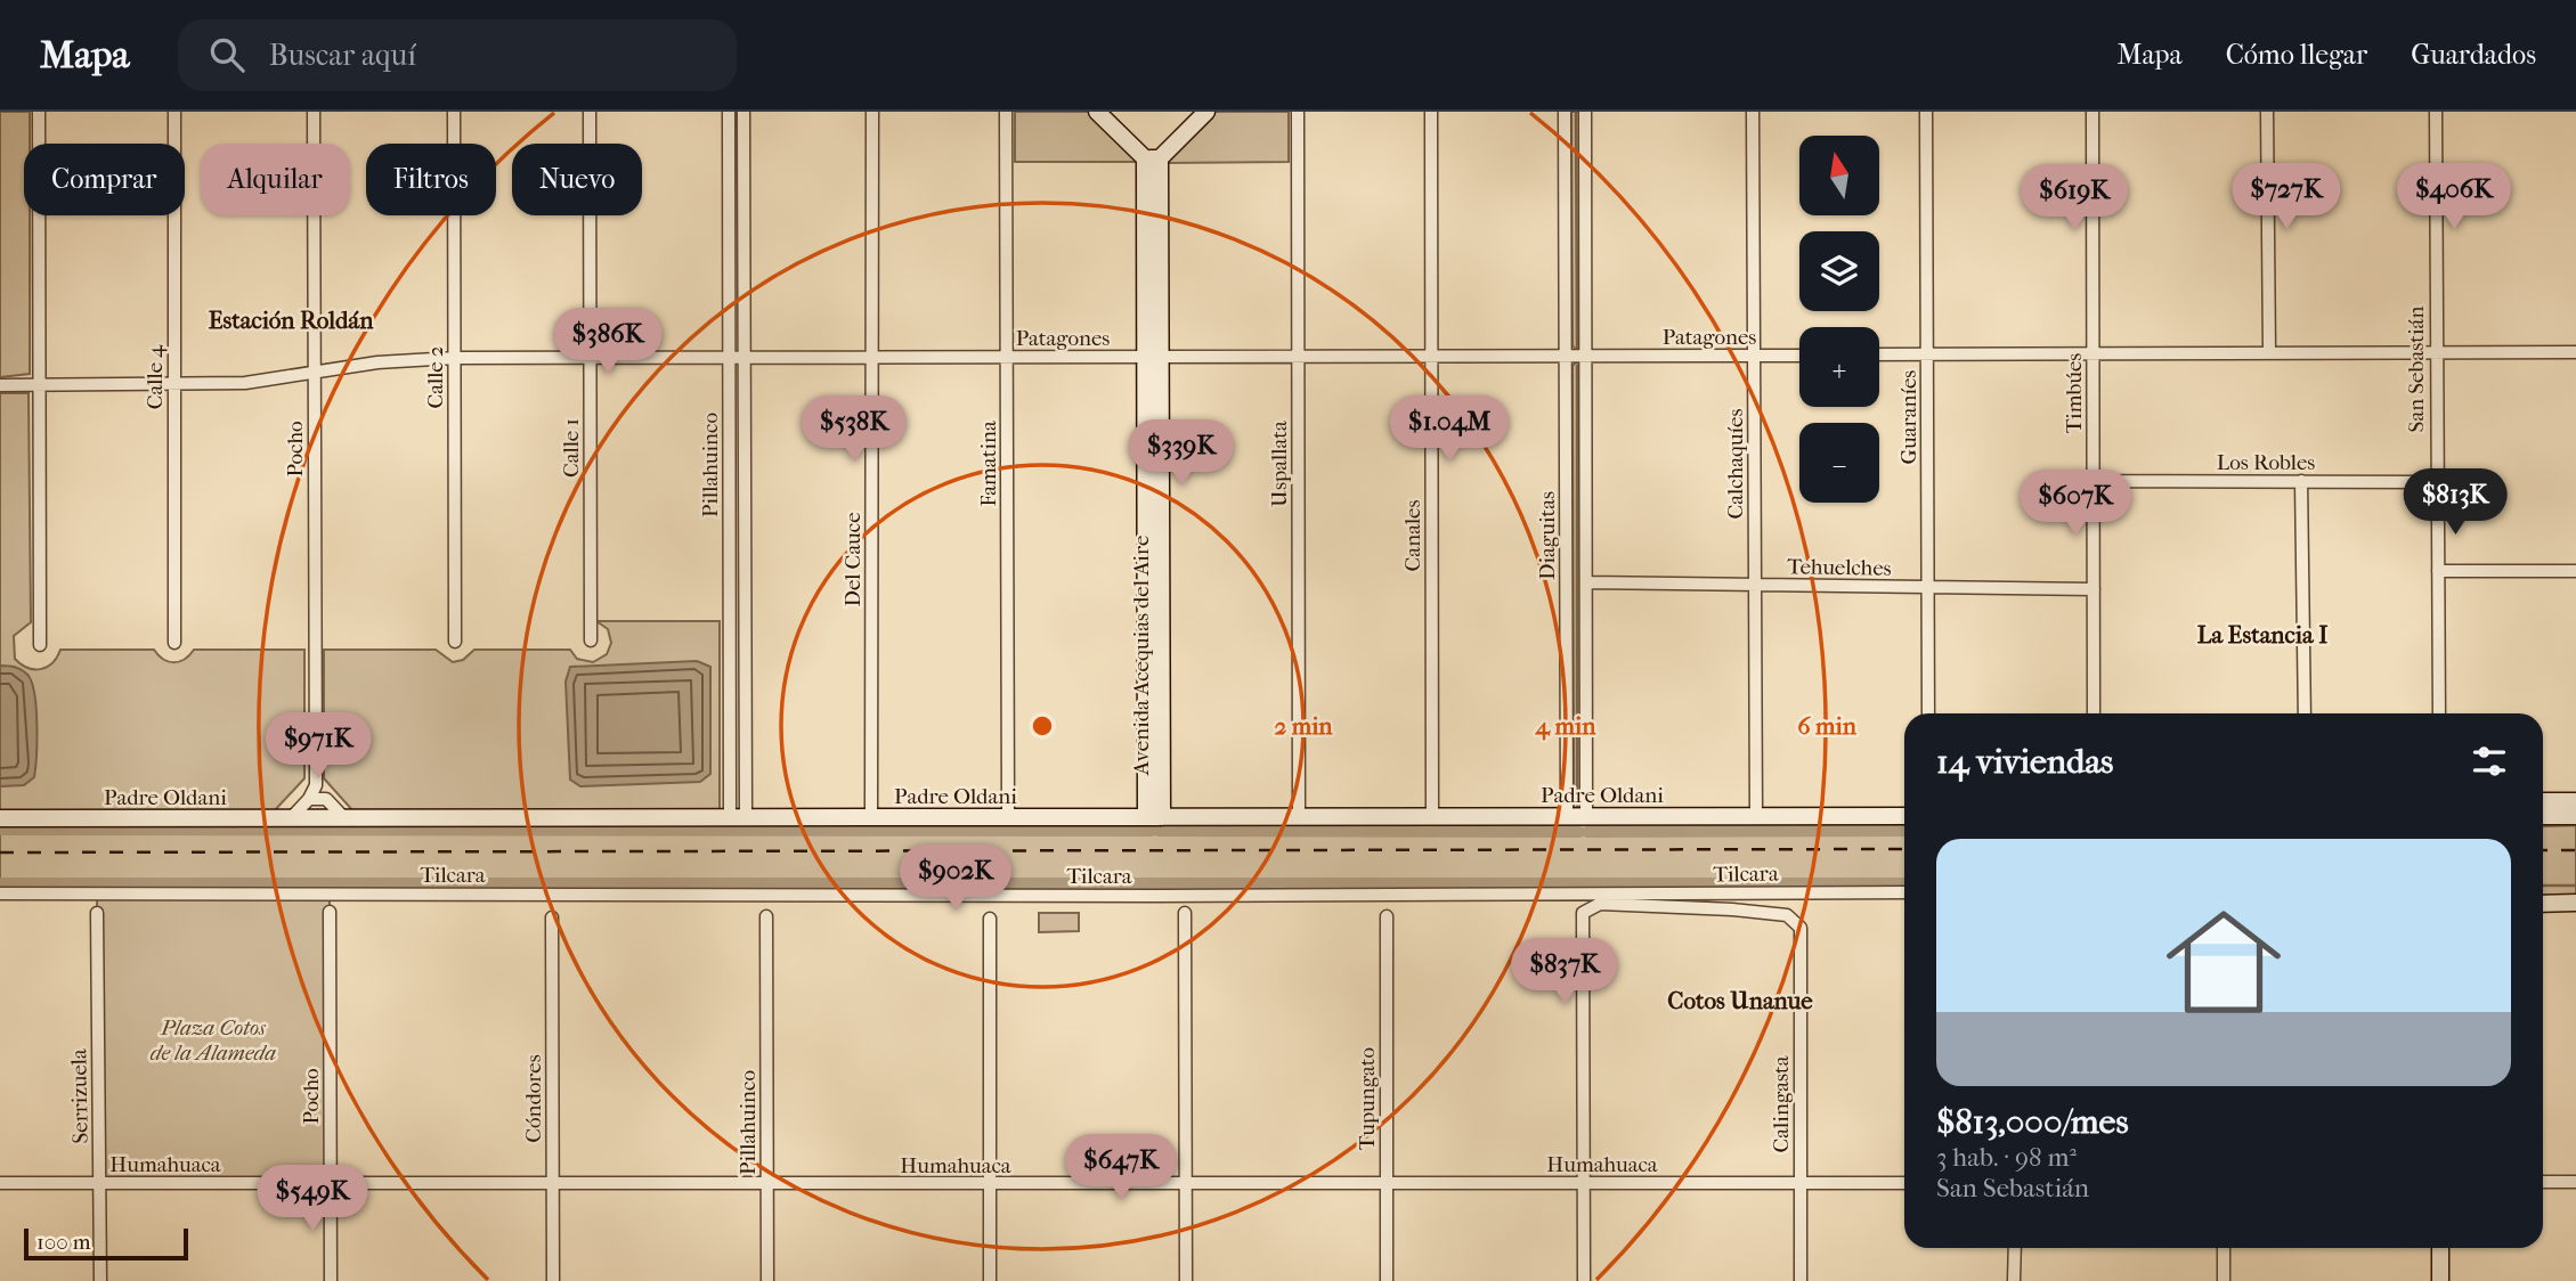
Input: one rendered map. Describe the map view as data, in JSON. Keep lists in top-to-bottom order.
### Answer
{
  "streets": {
    "main road": ["Avenida Acequias del Aire", "Padre Oldani"],
    "street": [
      "Patagones",
      "San Sebastián",
      "Calle 4",
      "Calle 2",
      "Timbúes",
      "Guaraníes",
      "Calle 1",
      "Pocho",
      "Los Robles",
      "Famatina",
      "Uspallata",
      "Calchaquíes",
      "Pillahuinco",
      "Canales",
      "Diaguitas",
      "Del Cauce",
      "Tehuelches",
      "Tilcara",
      "Serrizuela",
      "Cóndores",
      "Tupungato",
      "Calingasta",
      "Humahuaca"
    ]
  },
  "crossings": [
    ["Patagones", "Calle 4"],
    ["Patagones", "Calle 2"],
    ["Patagones", "Calle 1"],
    ["Patagones", "Pocho"],
    ["Patagones", "Famatina"],
    ["Patagones", "Uspallata"],
    ["Patagones", "Calchaquíes"],
    ["Patagones", "Pillahuinco"],
    ["Patagones", "Canales"],
    ["Patagones", "Diaguitas"],
    ["Patagones", "Del Cauce"],
    ["Patagones", "Avenida Acequias del Aire"],
    ["San Sebastián", "Los Robles"],
    ["Timbúes", "Los Robles"],
    ["Timbúes", "Tehuelches"],
    ["Guaraníes", "Tehuelches"],
    ["Pocho", "Padre Oldani"],
    ["Pocho", "Humahuaca"],
    ["Famatina", "Padre Oldani"],
    ["Uspallata", "Padre Oldani"],
    ["Calchaquíes", "Tehuelches"],
    ["Calchaquíes", "Padre Oldani"],
    ["Pillahuinco", "Padre Oldani"],
    ["Pillahuinco", "Humahuaca"],
    ["Canales", "Padre Oldani"],
    ["Diaguitas", "Tehuelches"],
    ["Diaguitas", "Padre Oldani"],
    ["Del Cauce", "Padre Oldani"],
    ["Avenida Acequias del Aire", "Padre Oldani"],
    ["Tilcara", "Calingasta"],
    ["Tilcara", "Humahuaca"],
    ["Serrizuela", "Humahuaca"],
    ["Cóndores", "Humahuaca"],
    ["Tupungato", "Humahuaca"],
    ["Calingasta", "Humahuaca"]
  ],
  "districts": ["Estación Roldán", "La Estancia I", "Cotos Unanue"],
  "parks": ["Plaza Cotos de la Alameda"],
  "scale_bar": "100 m",
  "north": "top",
  "page": {
    "header": "Mapa",
    "search": "Buscar aquí",
    "nav": ["Mapa", "Cómo llegar", "Guardados"],
    "map_buttons": ["+", "−"],
    "chip": [
      "Comprar",
      "Alquilar",
      "Filtros",
      "Nuevo"
    ],
    "price": [
      "$727K",
      "$406K",
      "$619K",
      "$386K",
      "$538K",
      "$1.04M",
      "$339K",
      "$813K",
      "$607K",
      "$971K",
      "$902K",
      "$837K",
      "$647K",
      "$549K"
    ],
    "heading": "14 viviendas",
    "list": [
      {
        "name": "$813,000/mes",
        "note": "3 hab. · 98 m² · San Sebastián"
      }
    ],
    "scale": "100 m"
  },
  "rings": ["2 min", "4 min", "6 min"]
}
